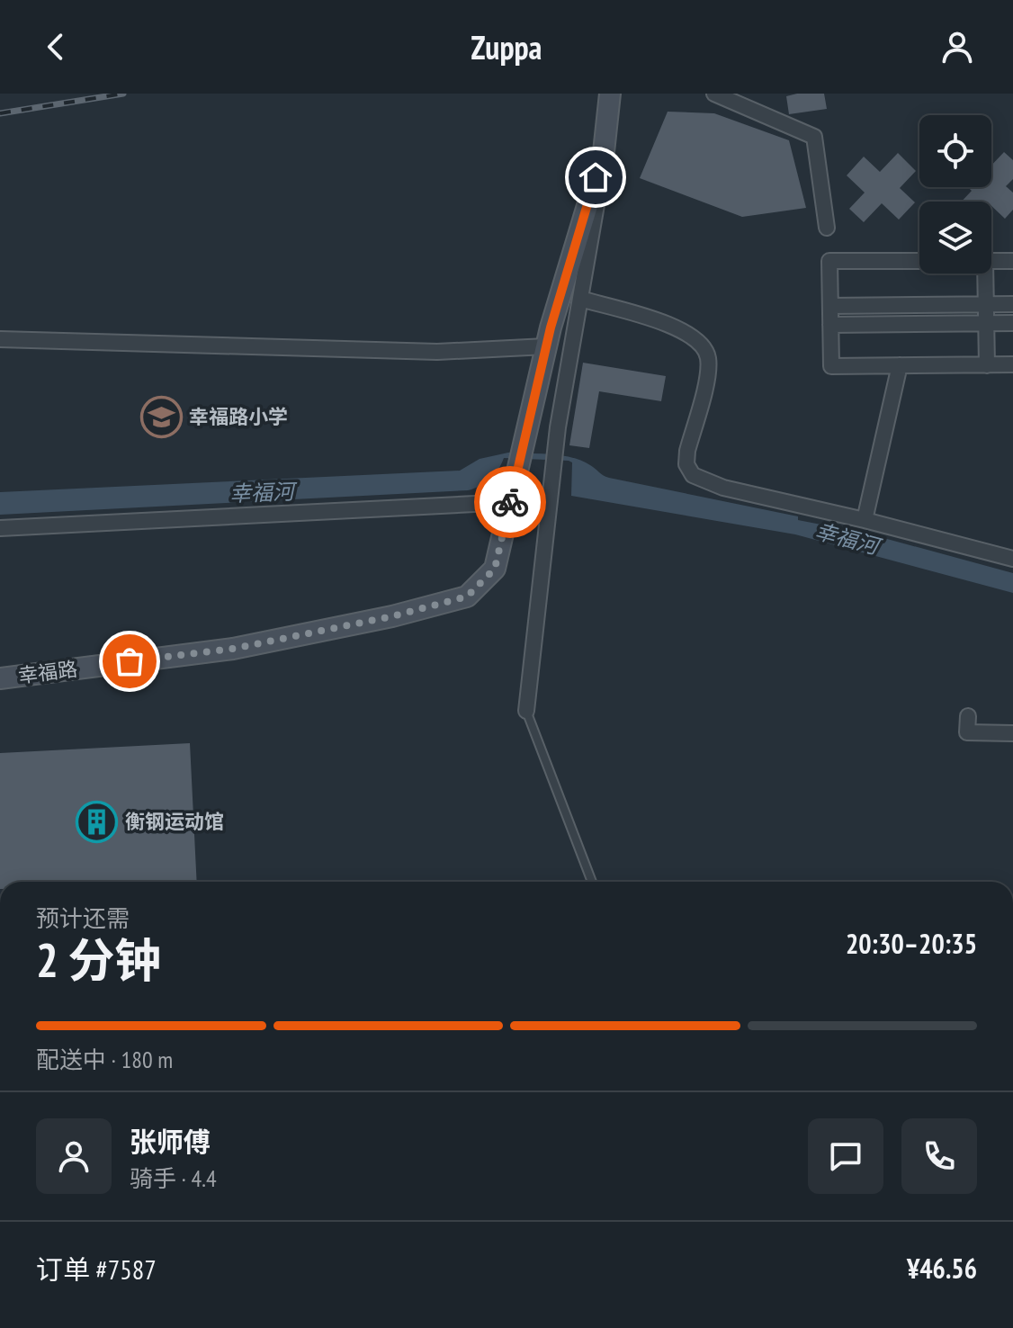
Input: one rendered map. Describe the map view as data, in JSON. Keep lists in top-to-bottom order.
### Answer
{
  "streets": {
    "street": ["幸福路"]
  },
  "water": ["幸福河"],
  "places": {
    "school or university": ["幸福路小学"],
    "building": ["衡钢运动馆"]
  },
  "page": {
    "header": "Zuppa",
    "heading": ["2 分钟", "预计还需", "20:30–20:35"],
    "panel": [
      "张师傅",
      "骑手 · 4.4",
      "订单 #7587",
      "¥46.56"
    ],
    "bar": "配送中 · 180 m"
  }
}
